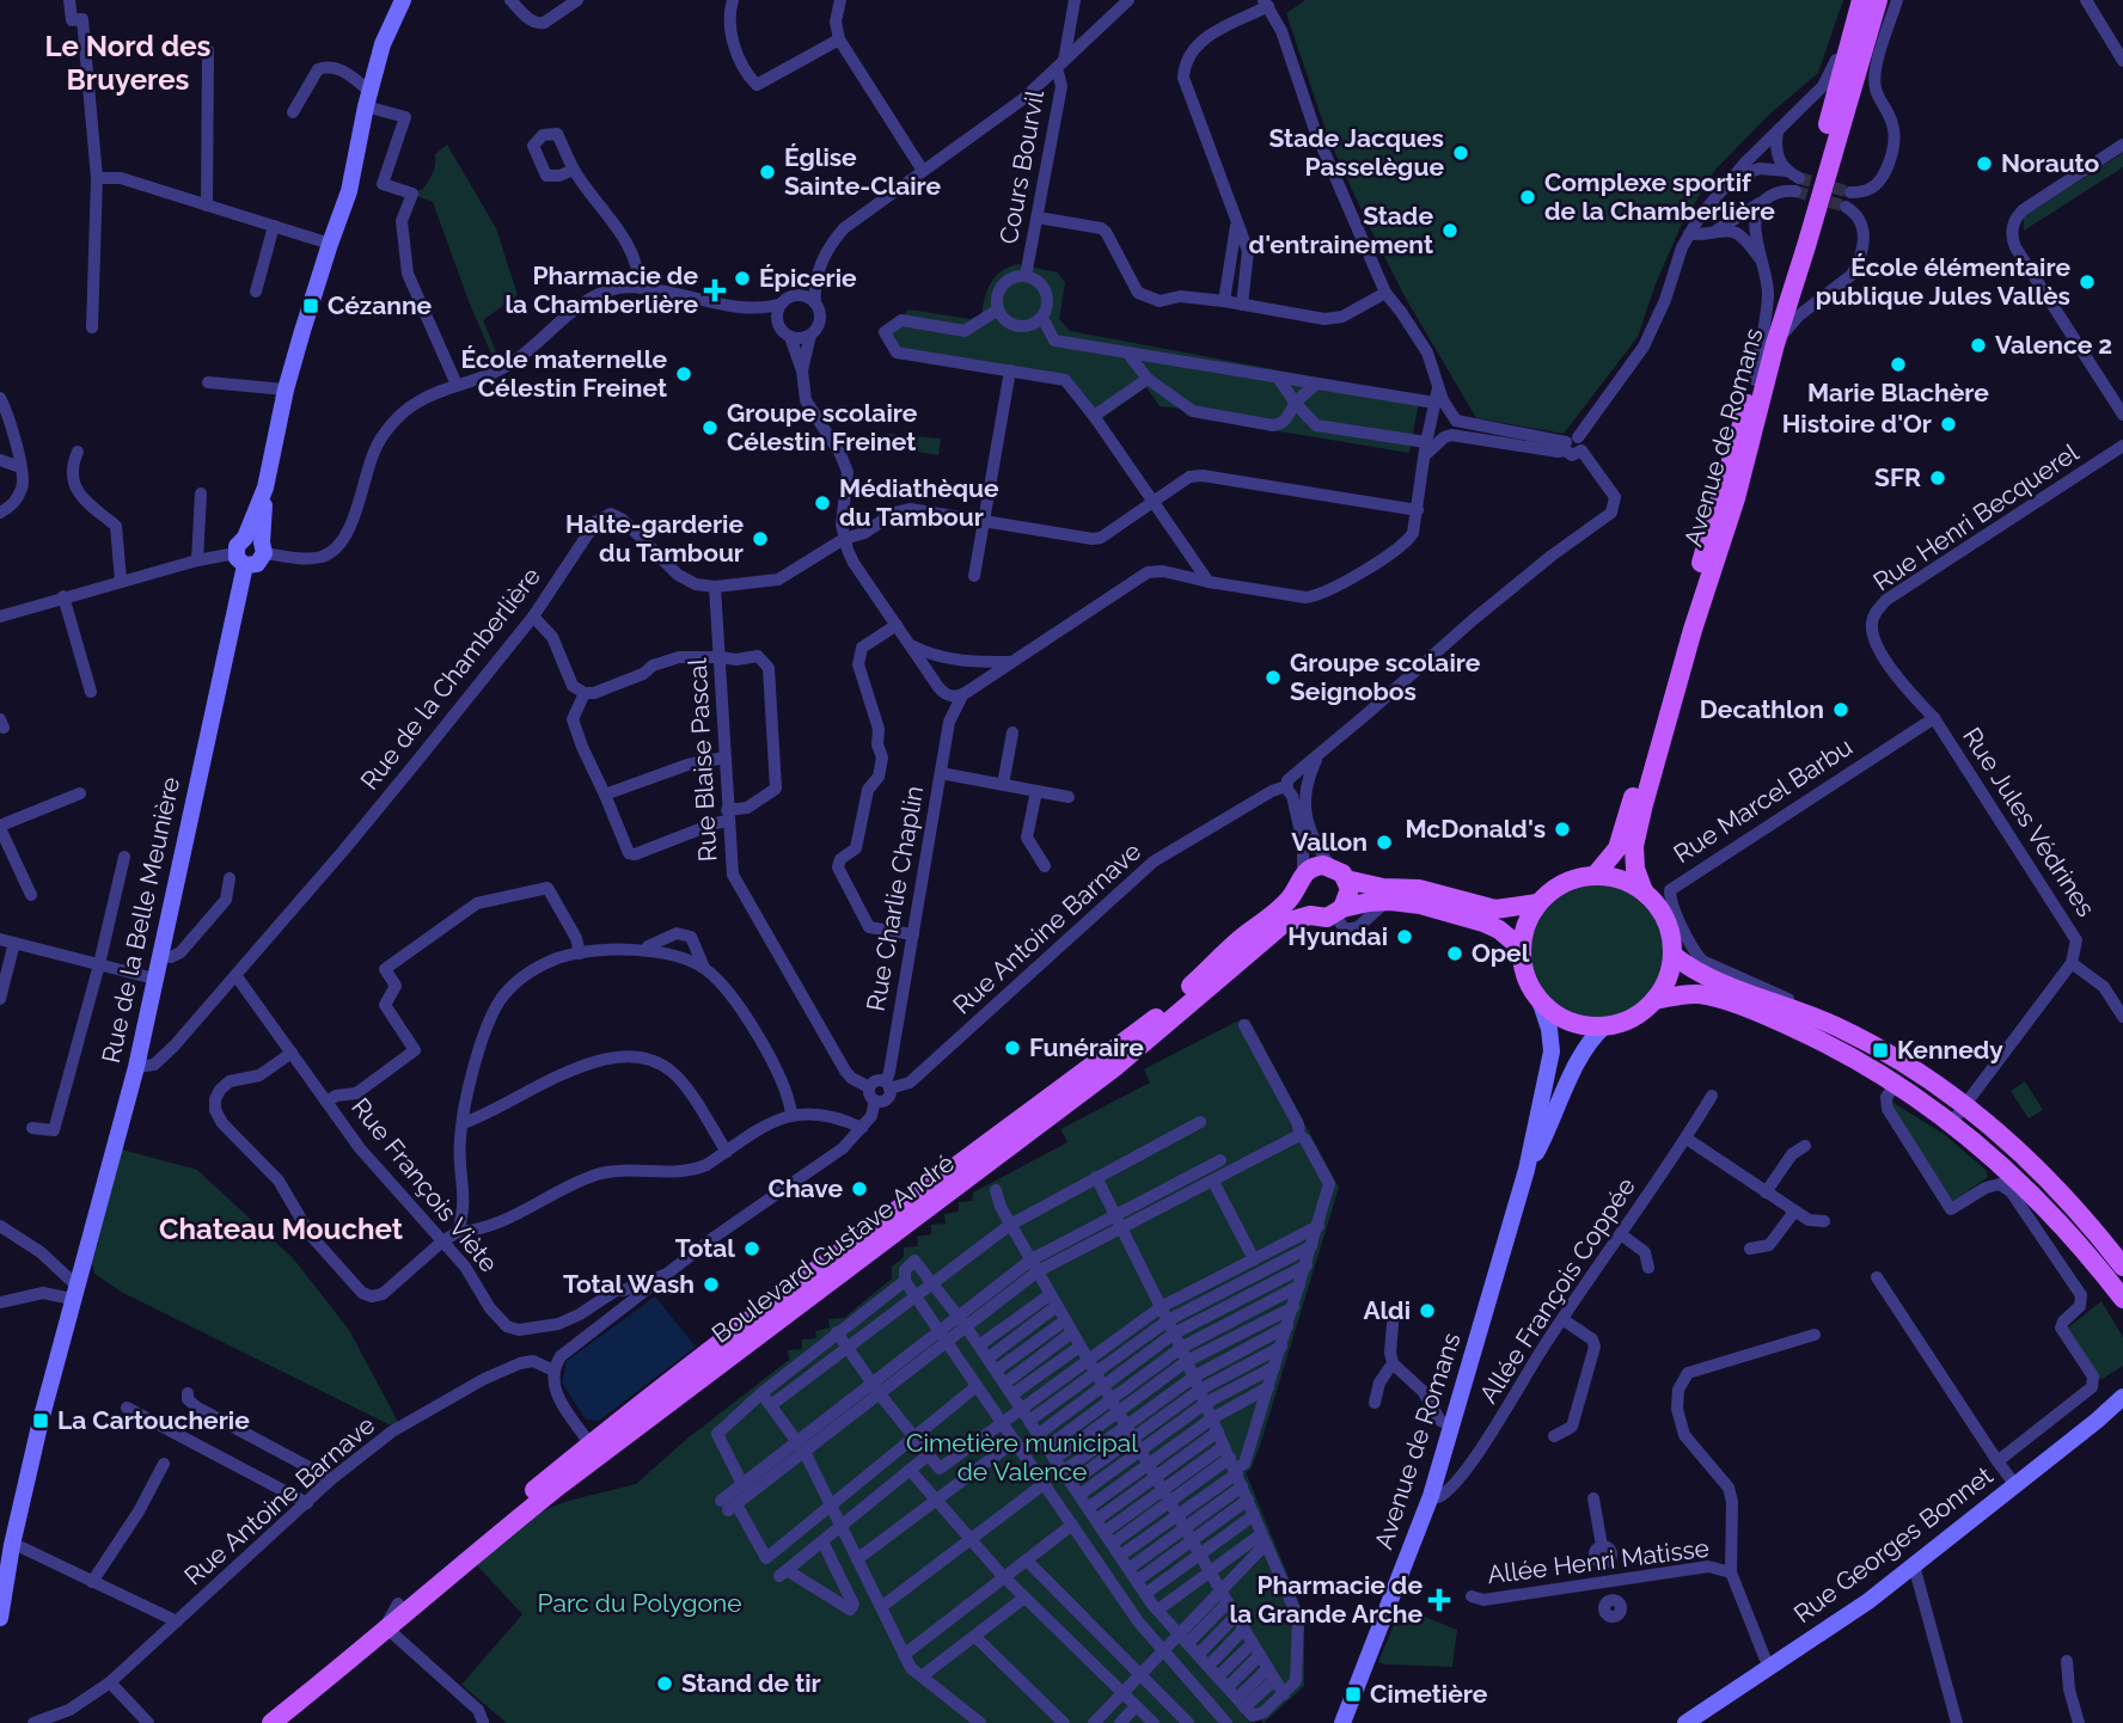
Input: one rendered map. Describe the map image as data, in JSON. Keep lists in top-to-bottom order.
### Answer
{
  "streets": {
    "main road": ["Avenue de Romans", "Boulevard Gustave André"],
    "street": [
      "Cours Bourvil",
      "Rue Henri Becquerel",
      "Rue de la Chamberlière",
      "Rue Blaise Pascal",
      "Rue Marcel Barbu",
      "Rue Jules Védrines",
      "Rue Charlie Chaplin",
      "Rue de la Belle Meunière",
      "Rue Antoine Barnave",
      "Rue François Viète",
      "Allée François Coppée",
      "Rue Georges Bonnet",
      "Allée Henri Matisse"
    ]
  },
  "crossings": [
    ["Avenue de Romans", "Boulevard Gustave André"],
    ["Avenue de Romans", "Allée François Coppée"],
    ["Rue Henri Becquerel", "Rue Marcel Barbu"],
    ["Rue Henri Becquerel", "Rue Jules Védrines"],
    ["Rue de la Chamberlière", "Rue Blaise Pascal"],
    ["Rue de la Chamberlière", "Rue Charlie Chaplin"],
    ["Rue de la Chamberlière", "Rue de la Belle Meunière"],
    ["Rue de la Chamberlière", "Rue François Viète"],
    ["Rue Blaise Pascal", "Rue Charlie Chaplin"],
    ["Rue Blaise Pascal", "Rue Antoine Barnave"],
    ["Rue Marcel Barbu", "Rue Jules Védrines"],
    ["Rue Charlie Chaplin", "Rue Antoine Barnave"]
  ],
  "districts": ["Le Nord des Bruyeres", "Chateau Mouchet"],
  "parks": ["Cimetière municipal de Valence", "Parc du Polygone"],
  "places": {
    "other": [
      "Stade Jacques Passelègue",
      "Norauto",
      "Église Sainte-Claire",
      "Complexe sportif de la Chamberlière",
      "Stade d'entrainement",
      "Épicerie",
      "École élémentaire publique Jules Vallès",
      "Valence 2",
      "Marie Blachère",
      "École maternelle Célestin Freinet",
      "Histoire d'Or",
      "Groupe scolaire Célestin Freinet",
      "SFR",
      "Médiathèque du Tambour",
      "Halte-garderie du Tambour",
      "Groupe scolaire Seignobos",
      "Decathlon",
      "McDonald's",
      "Vallon",
      "Hyundai",
      "Opel",
      "Funéraire",
      "Chave",
      "Total",
      "Total Wash",
      "Aldi",
      "Stand de tir"
    ],
    "health": ["Pharmacie de la Chamberlière", "Pharmacie de la Grande Arche"],
    "transit": [
      "Cézanne",
      "Kennedy",
      "La Cartoucherie",
      "Cimetière"
    ]
  }
}
